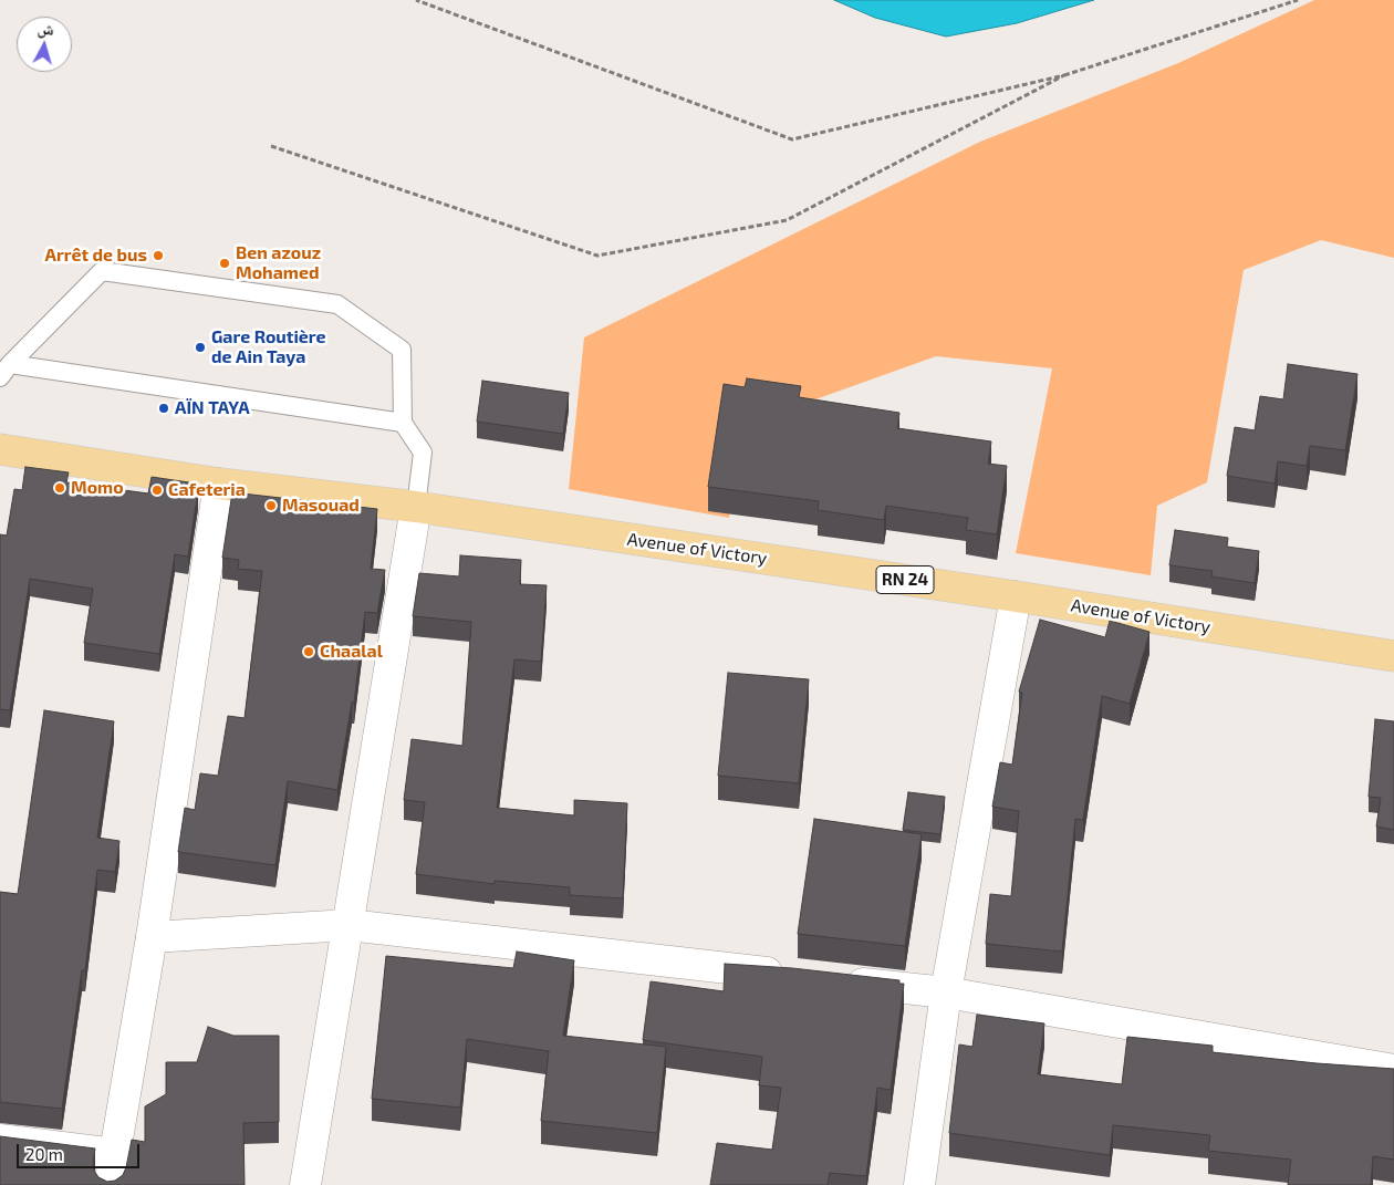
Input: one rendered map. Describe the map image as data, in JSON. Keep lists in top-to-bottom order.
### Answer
{
  "streets": {
    "main road": ["Avenue of Victory", "RN 24"]
  },
  "places": [
    "Arrêt de bus",
    "Ben azouz Mohamed",
    "Gare Routière de Ain Taya",
    "AÏN TAYA",
    "Momo",
    "Cafeteria",
    "Masouad",
    "Chaalal"
  ],
  "scale_bar": "20 m",
  "north": "top"
}
